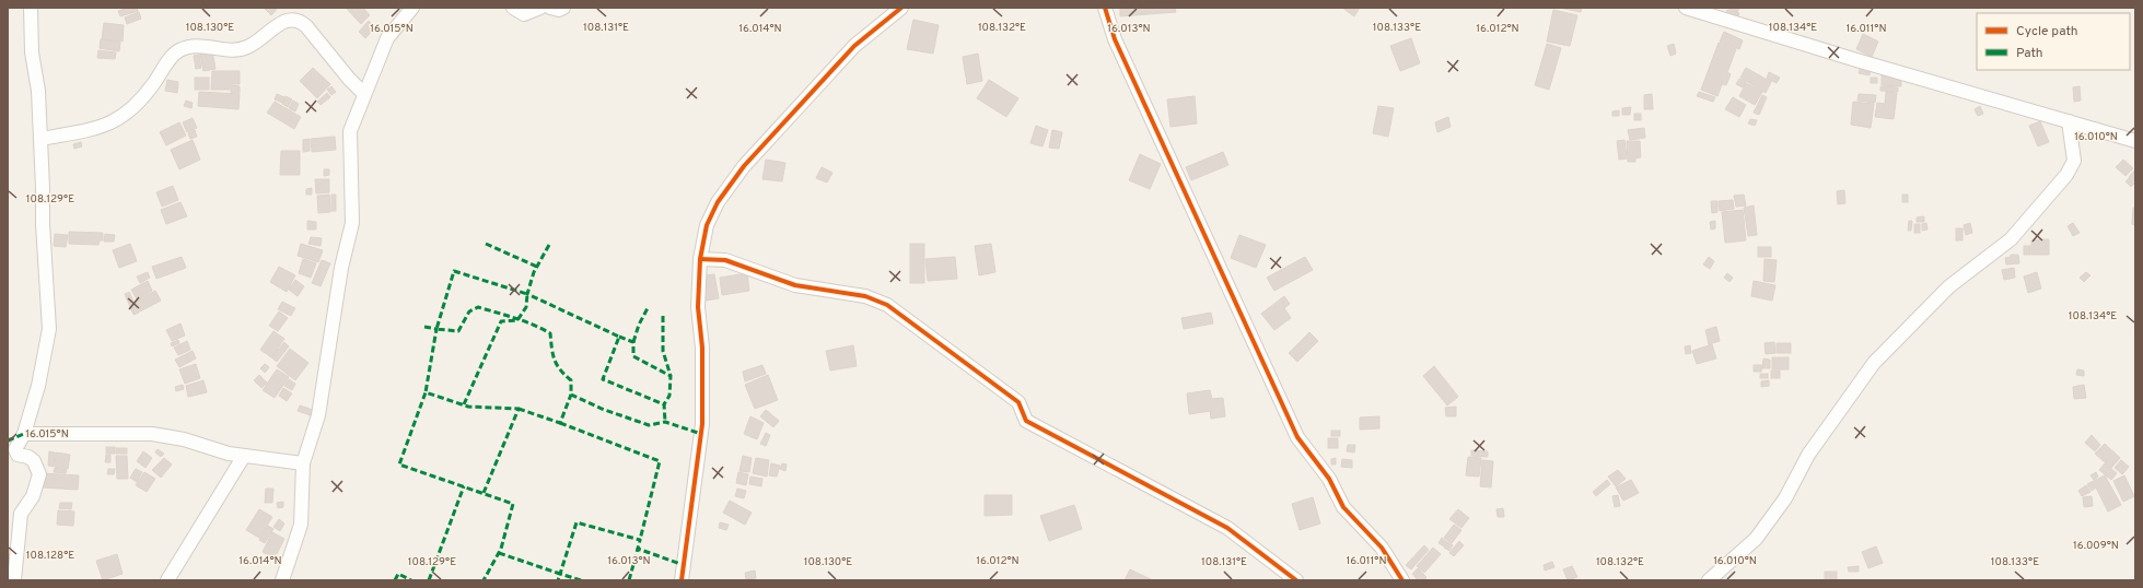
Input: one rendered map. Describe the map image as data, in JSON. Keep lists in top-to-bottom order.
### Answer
{
  "legend": ["Cycle path", "Path"],
  "coordinates": [
    "108.130°E",
    "108.131°E",
    "108.132°E",
    "108.133°E",
    "108.134°E",
    "16.014°N",
    "16.015°N",
    "16.013°N",
    "16.012°N",
    "16.011°N",
    "16.010°N",
    "108.129°E",
    "16.009°N",
    "108.128°E"
  ]
}
